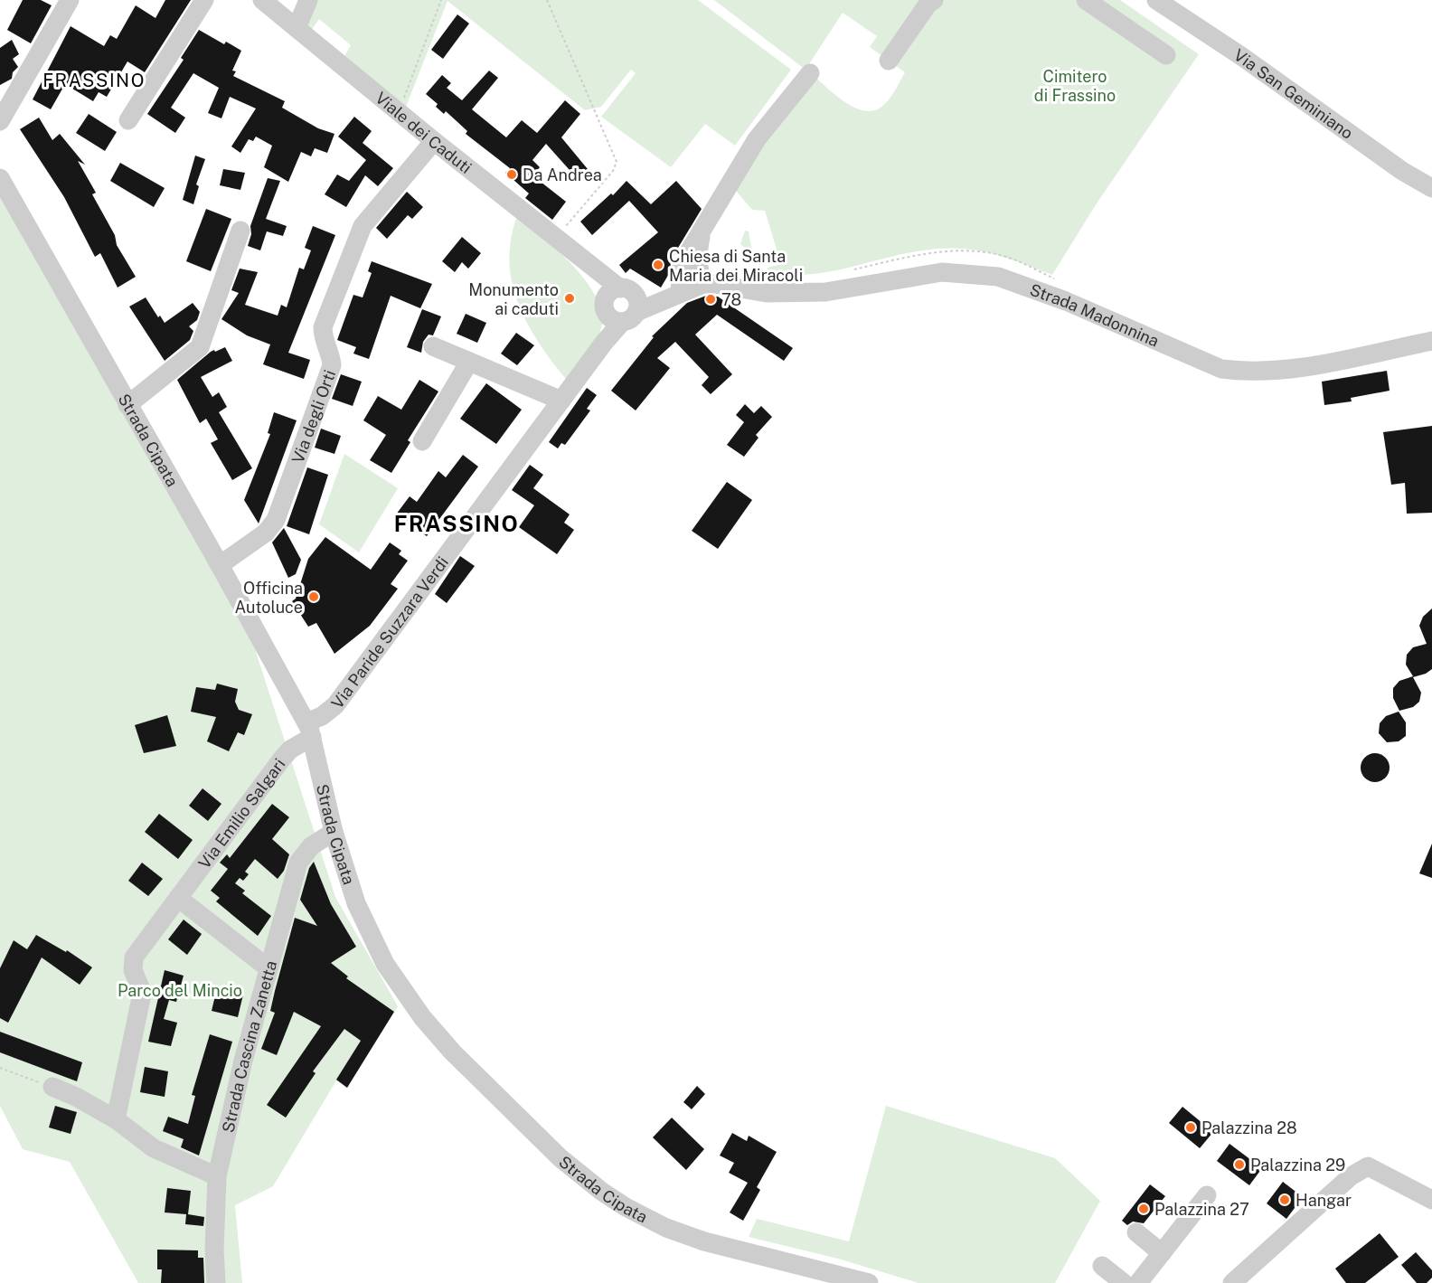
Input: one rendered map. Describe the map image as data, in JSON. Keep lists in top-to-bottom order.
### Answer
{
  "streets": {
    "street": [
      "Via San Geminiano",
      "Viale dei Caduti",
      "Strada Madonnina",
      "Via degli Orti",
      "Strada Cipata",
      "Via Paride Suzzara Verdi",
      "Via Emilio Salgari",
      "Strada Cascina Zanetta"
    ]
  },
  "crossings": [
    ["Viale dei Caduti", "Via degli Orti"],
    ["Viale dei Caduti", "Via Paride Suzzara Verdi"],
    ["Via degli Orti", "Strada Cipata"],
    ["Strada Cipata", "Via Paride Suzzara Verdi"],
    ["Strada Cipata", "Via Emilio Salgari"],
    ["Strada Cipata", "Strada Cascina Zanetta"],
    ["Via Paride Suzzara Verdi", "Via Emilio Salgari"]
  ],
  "districts": ["FRASSINO", "FRASSINO"],
  "parks": ["Cimitero di Frassino", "Parco del Mincio"],
  "places": [
    "Da Andrea",
    "Chiesa di Santa Maria dei Miracoli",
    "Monumento ai caduti",
    "78",
    "Officina Autoluce",
    "Palazzina 28",
    "Palazzina 29",
    "Hangar",
    "Palazzina 27"
  ]
}
